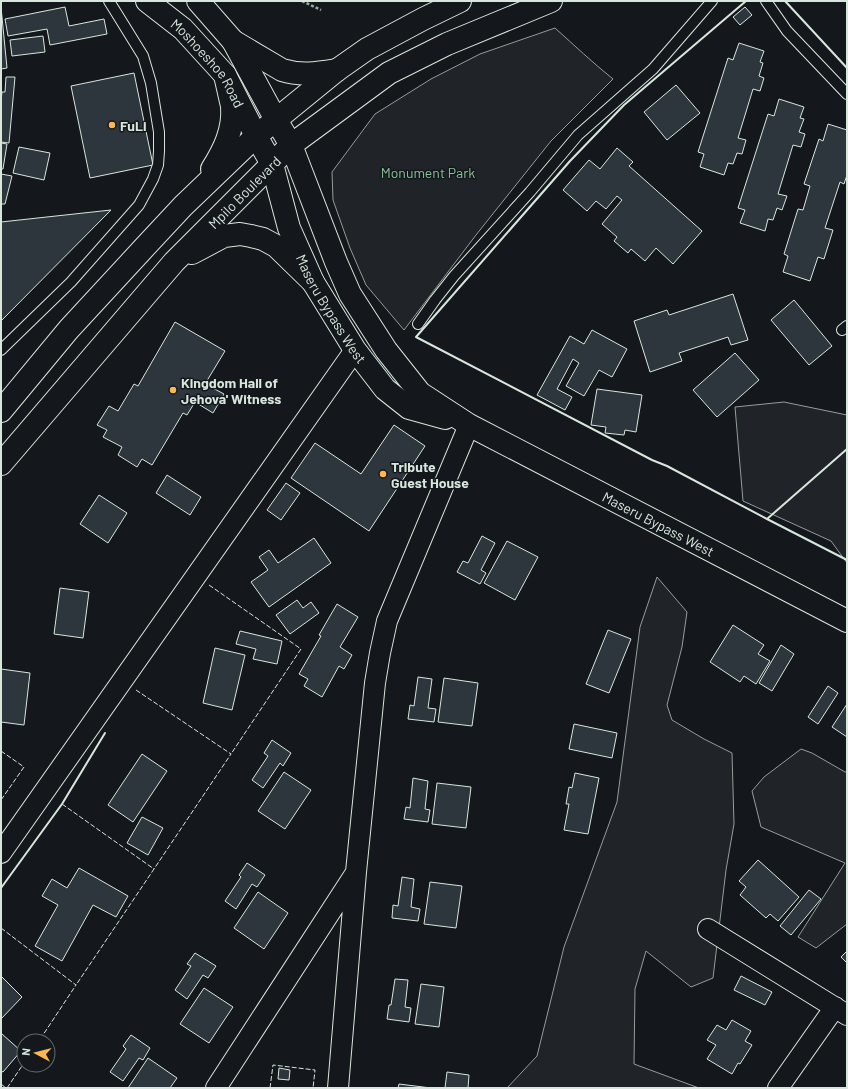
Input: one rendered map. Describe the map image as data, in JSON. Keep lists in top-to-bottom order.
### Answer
{
  "streets": {
    "main road": ["Moshoeshoe Road", "Mpilo Boulevard", "Maseru Bypass West"]
  },
  "crossings": [
    ["Moshoeshoe Road", "Maseru Bypass West"],
    ["Mpilo Boulevard", "Maseru Bypass West"]
  ],
  "parks": ["Monument Park"],
  "places": ["FuLi", "Kingdom Hall of Jehova' Witness", "Tribute Guest House"],
  "north": "left"
}
